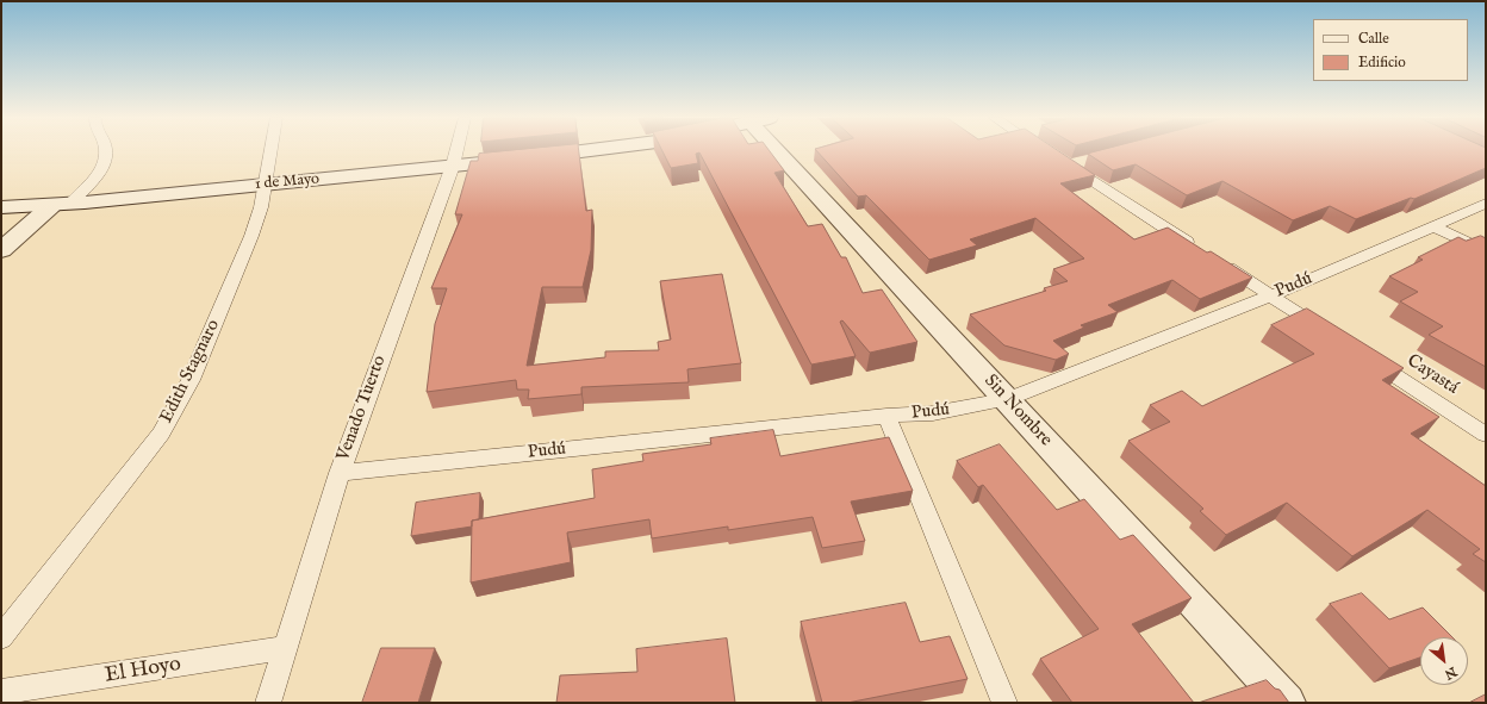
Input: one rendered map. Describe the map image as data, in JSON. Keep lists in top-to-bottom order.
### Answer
{
  "streets": {
    "street": ["1 de Mayo", "Sin Nombre"],
    "lane": [
      "Pudú",
      "Edith Stagnaro",
      "Cayastá",
      "Venado Tuerto",
      "El Hoyo"
    ]
  },
  "crossings": [
    ["1 de Mayo", "Edith Stagnaro"],
    ["1 de Mayo", "Venado Tuerto"],
    ["Pudú", "Venado Tuerto"],
    ["Pudú", "Sin Nombre"],
    ["Venado Tuerto", "El Hoyo"]
  ],
  "legend": ["Calle", "Edificio"],
  "north": "bottom right"
}
